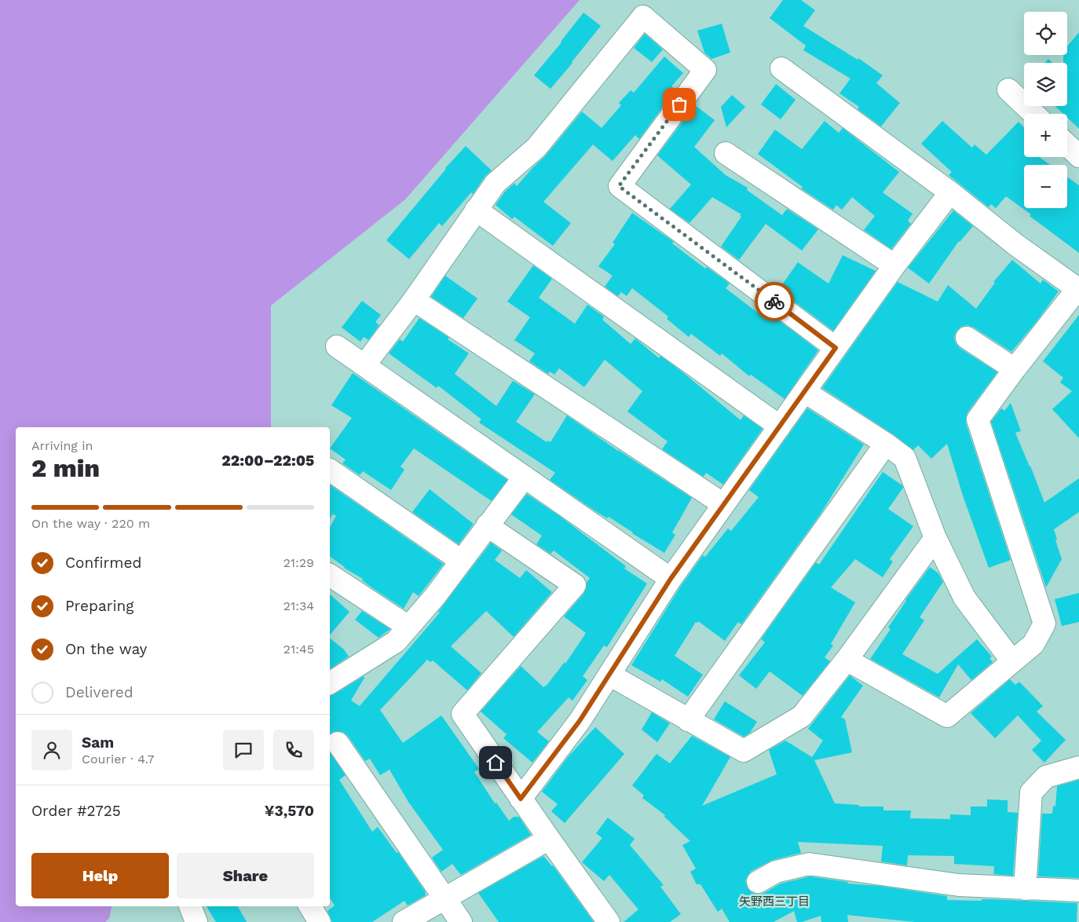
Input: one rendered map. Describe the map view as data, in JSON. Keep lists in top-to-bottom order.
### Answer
{
  "districts": ["矢野西三丁目"],
  "page": {
    "map_buttons": ["+", "−"],
    "heading": ["2 min", "Arriving in", "22:00–22:05"],
    "panel": [
      "Sam",
      "Courier · 4.7",
      "Order #2725",
      "¥3,570"
    ],
    "bar": "On the way · 220 m",
    "list": [
      ["Confirmed", "21:29"],
      ["Preparing", "21:34"],
      ["On the way", "21:45"],
      "Delivered"
    ],
    "buttons": ["Help", "Share"]
  }
}
